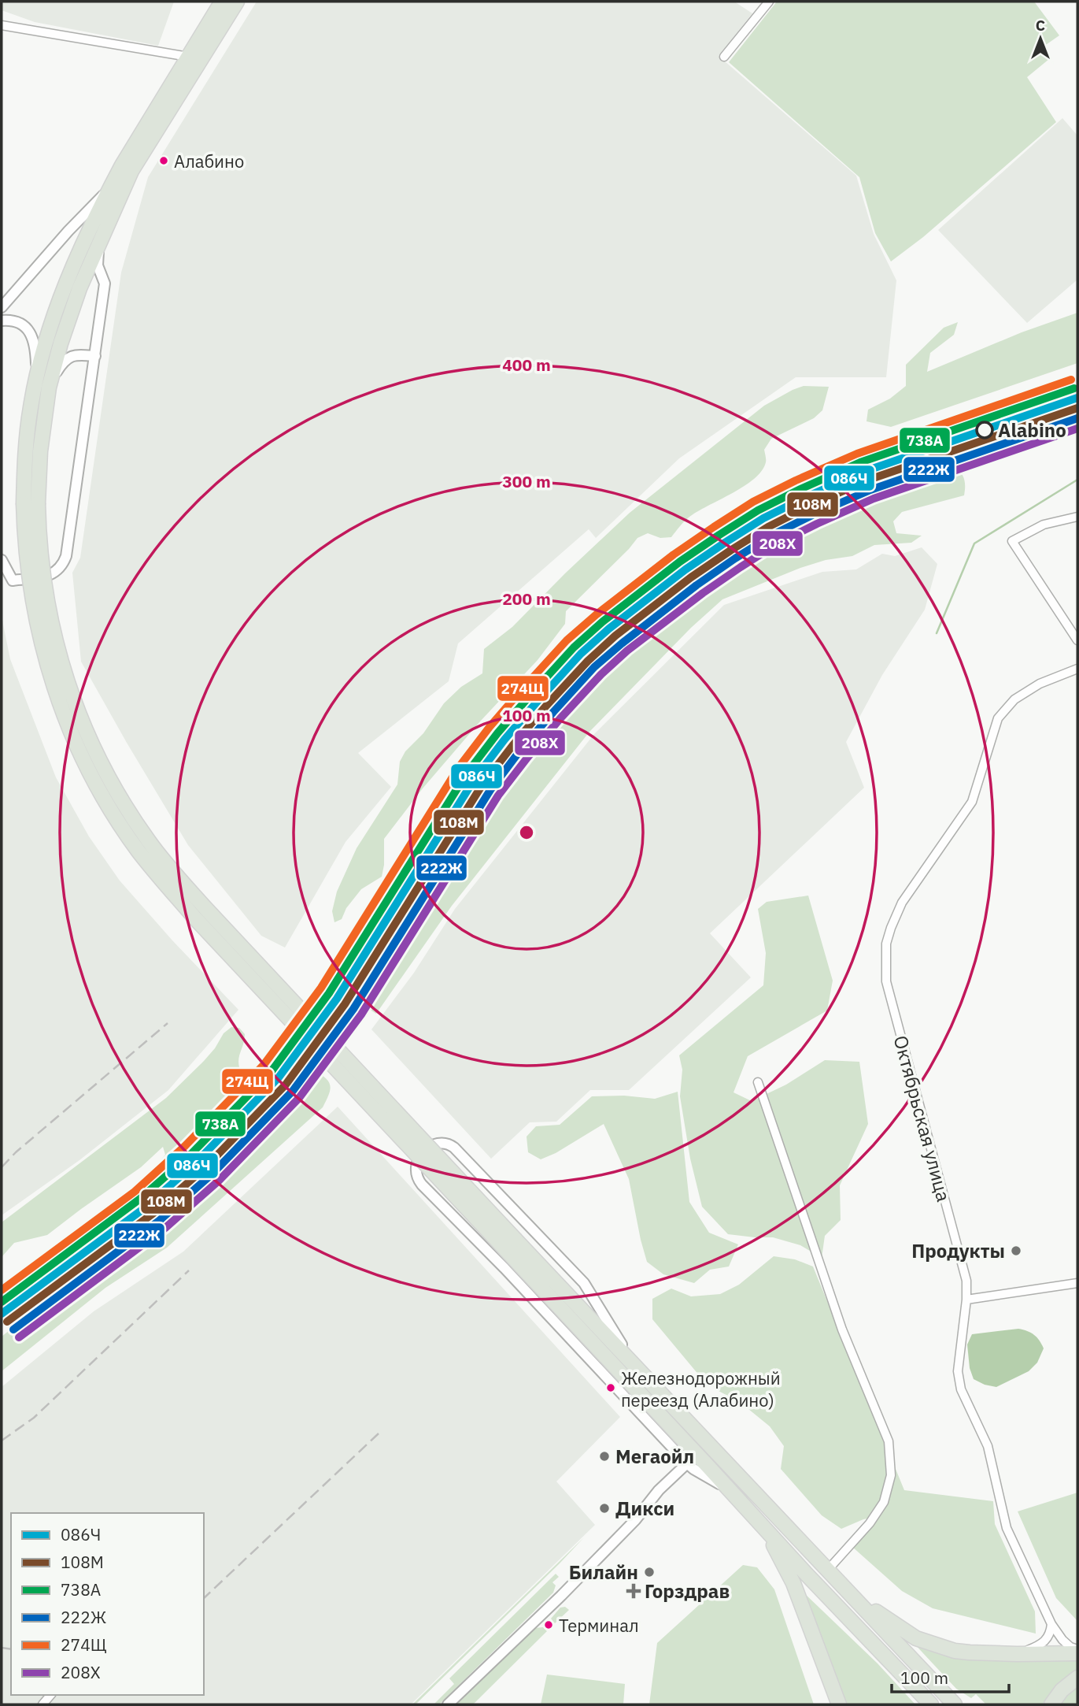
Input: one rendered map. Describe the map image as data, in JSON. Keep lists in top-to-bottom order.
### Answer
{
  "streets": {
    "street": ["Октябрьская улица"]
  },
  "places": {
    "other": [
      "Алабино",
      "Alabino",
      "Продукты",
      "Железнодорожный переезд (Алабино)",
      "Мегаойл",
      "Дикси",
      "Билайн",
      "Терминал"
    ],
    "health": ["Горздрав"]
  },
  "lines": [
    "transit line 274Щ",
    "transit line 738А",
    "transit line 086Ч",
    "transit line 108М",
    "transit line 222Ж",
    "transit line 208Х"
  ],
  "legend": [
    "086Ч",
    "108М",
    "738А",
    "222Ж",
    "274Щ",
    "208Х"
  ],
  "scale_bar": "100 m",
  "north": "top",
  "rings": [
    "400 m",
    "300 m",
    "200 m",
    "100 m"
  ]
}
